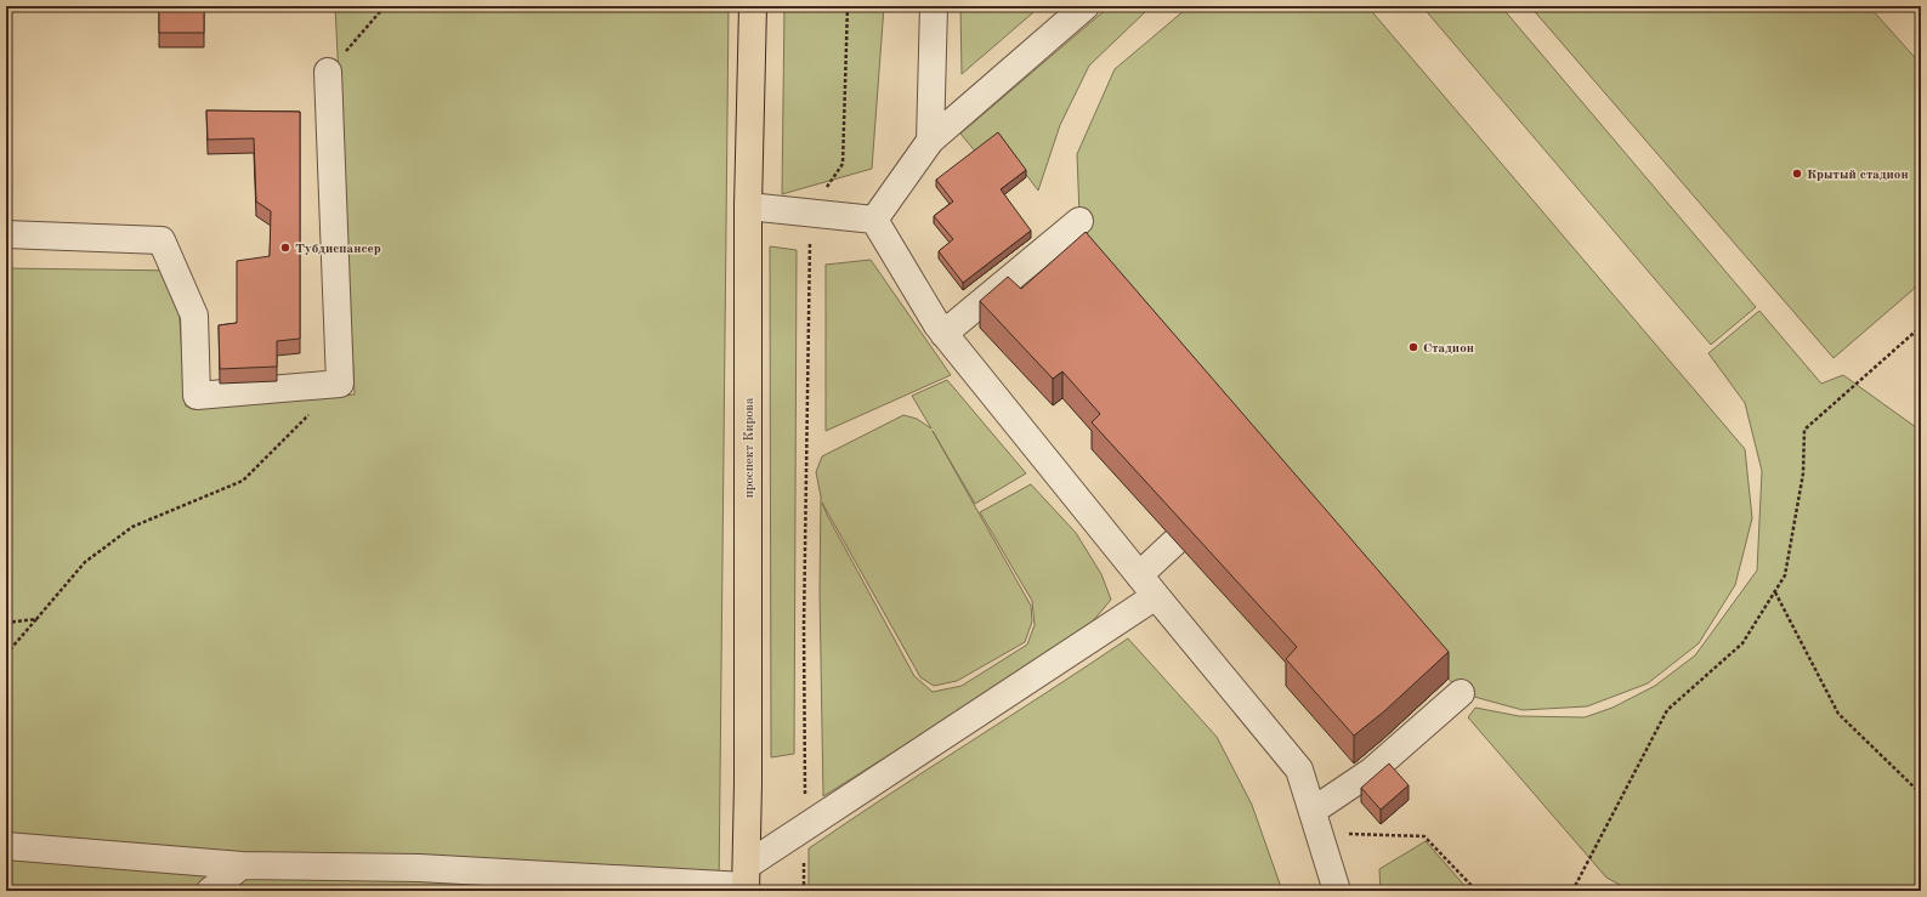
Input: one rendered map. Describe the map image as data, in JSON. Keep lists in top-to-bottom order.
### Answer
{
  "streets": {
    "main road": ["проспект Кирова"]
  },
  "places": ["Крытый стадион", "Тубдиспансер", "Стадион"]
}
